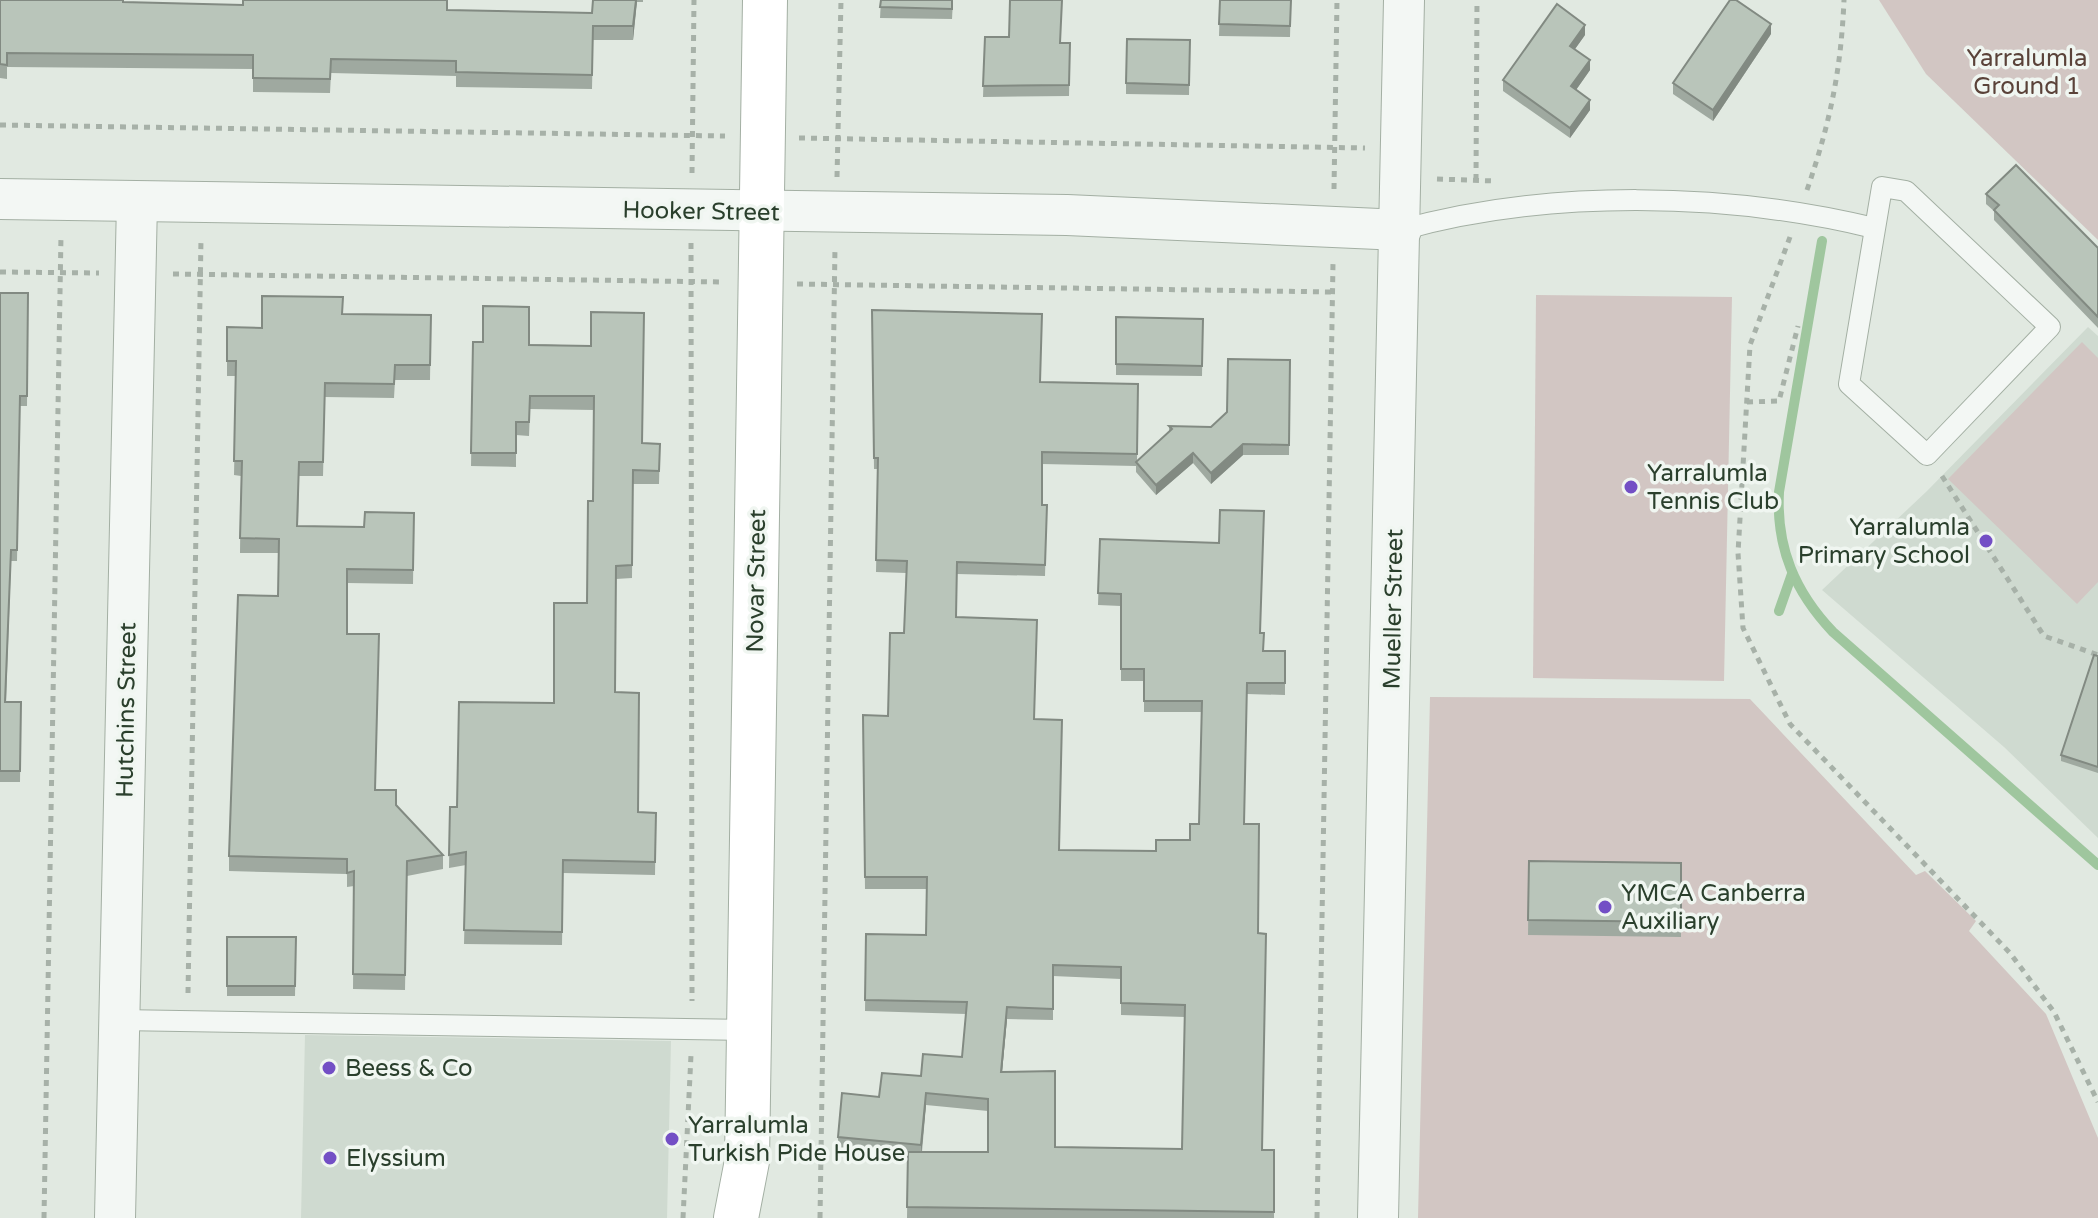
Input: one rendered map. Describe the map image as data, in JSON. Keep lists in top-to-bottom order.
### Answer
{
  "streets": {
    "main road": ["Novar Street"],
    "street": ["Hooker Street", "Mueller Street", "Hutchins Street"]
  },
  "crossings": [
    ["Hooker Street", "Novar Street"],
    ["Hooker Street", "Mueller Street"],
    ["Hooker Street", "Hutchins Street"]
  ],
  "parks": ["Yarralumla Ground 1"],
  "places": [
    "Yarralumla Tennis Club",
    "Yarralumla Primary School",
    "YMCA Canberra Auxiliary",
    "Beess & Co",
    "Yarralumla Turkish Pide House",
    "Elyssium"
  ]
}
